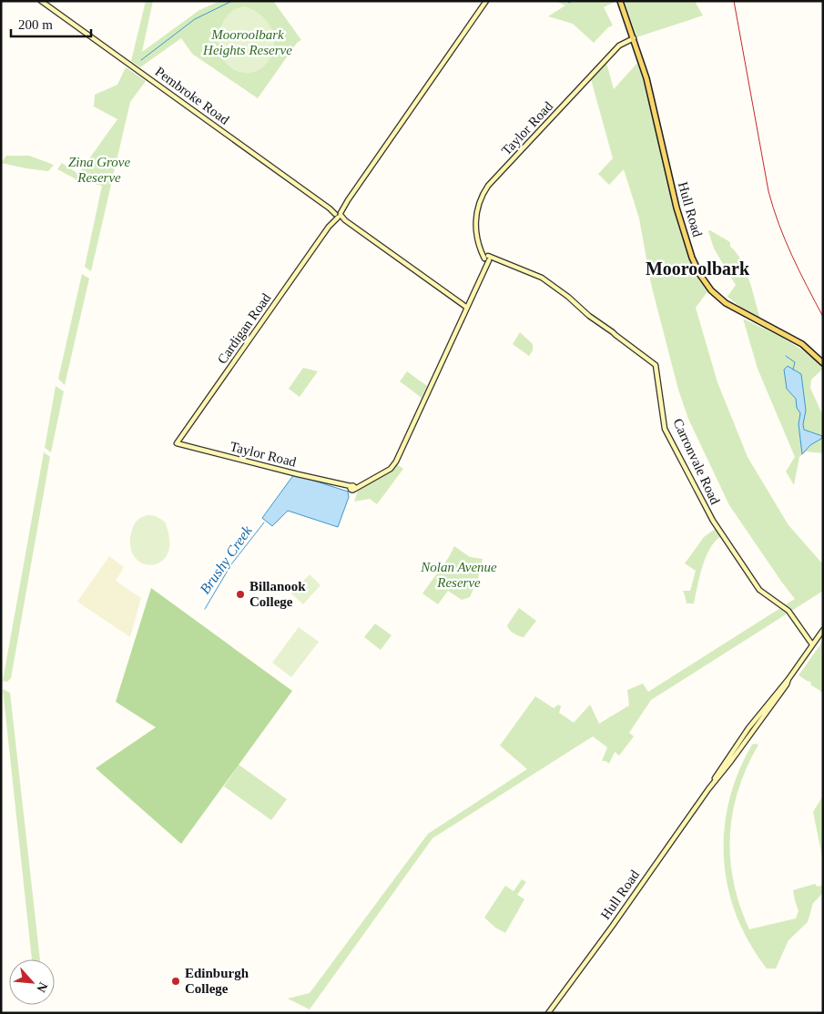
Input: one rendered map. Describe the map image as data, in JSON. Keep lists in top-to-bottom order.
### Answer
{
  "streets": {
    "main road": ["Hull Road"],
    "street": [
      "Pembroke Road",
      "Taylor Road",
      "Cardigan Road",
      "Carronvale Road"
    ]
  },
  "crossings": [
    ["Pembroke Road", "Taylor Road"],
    ["Pembroke Road", "Cardigan Road"],
    ["Taylor Road", "Hull Road"],
    ["Taylor Road", "Cardigan Road"],
    ["Taylor Road", "Carronvale Road"],
    ["Hull Road", "Carronvale Road"]
  ],
  "districts": ["Mooroolbark"],
  "water": ["Brushy Creek"],
  "parks": ["Mooroolbark Heights Reserve", "Zina Grove Reserve", "Nolan Avenue Reserve"],
  "places": ["Billanook College", "Edinburgh College"],
  "scale_bar": "200 m",
  "north": "bottom right"
}
